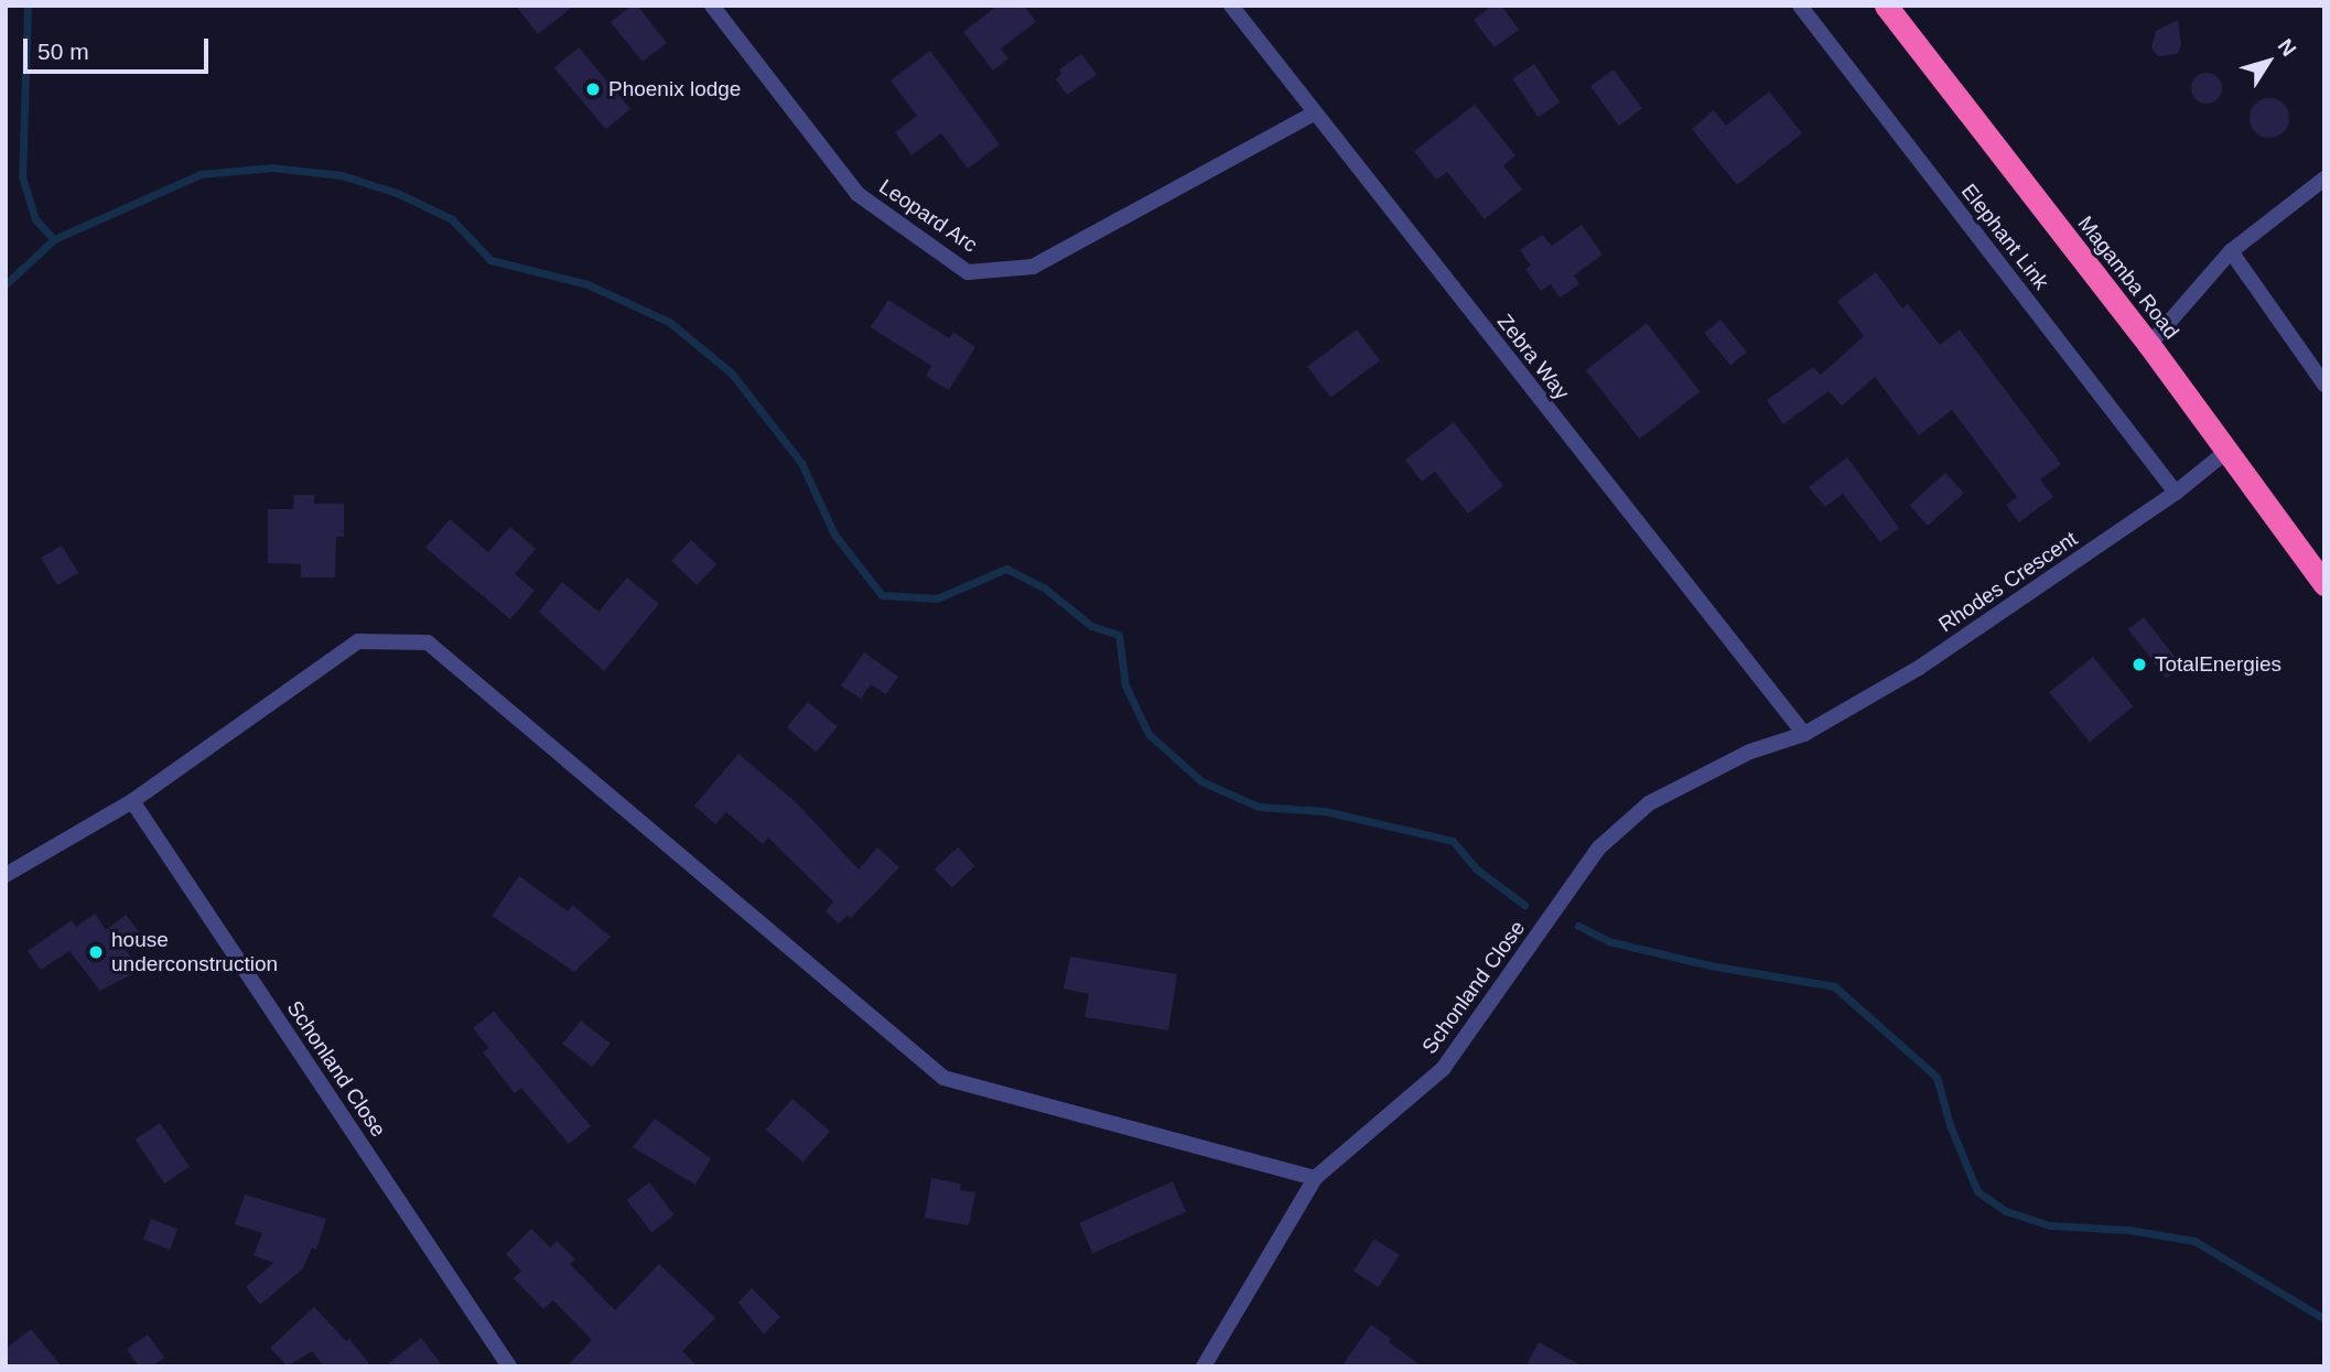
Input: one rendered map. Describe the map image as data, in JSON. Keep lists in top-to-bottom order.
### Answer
{
  "streets": {
    "highway": ["Magamba Road"],
    "street": [
      "Leopard Arc",
      "Elephant Link",
      "Zebra Way",
      "Rhodes Crescent",
      "Schonland Close"
    ]
  },
  "crossings": [
    ["Leopard Arc", "Zebra Way"],
    ["Elephant Link", "Rhodes Crescent"],
    ["Magamba Road", "Rhodes Crescent"],
    ["Zebra Way", "Rhodes Crescent"],
    ["Zebra Way", "Schonland Close"],
    ["Rhodes Crescent", "Schonland Close"]
  ],
  "places": ["Phoenix lodge", "TotalEnergies", "house underconstruction"],
  "scale_bar": "50 m",
  "north": "top right"
}
